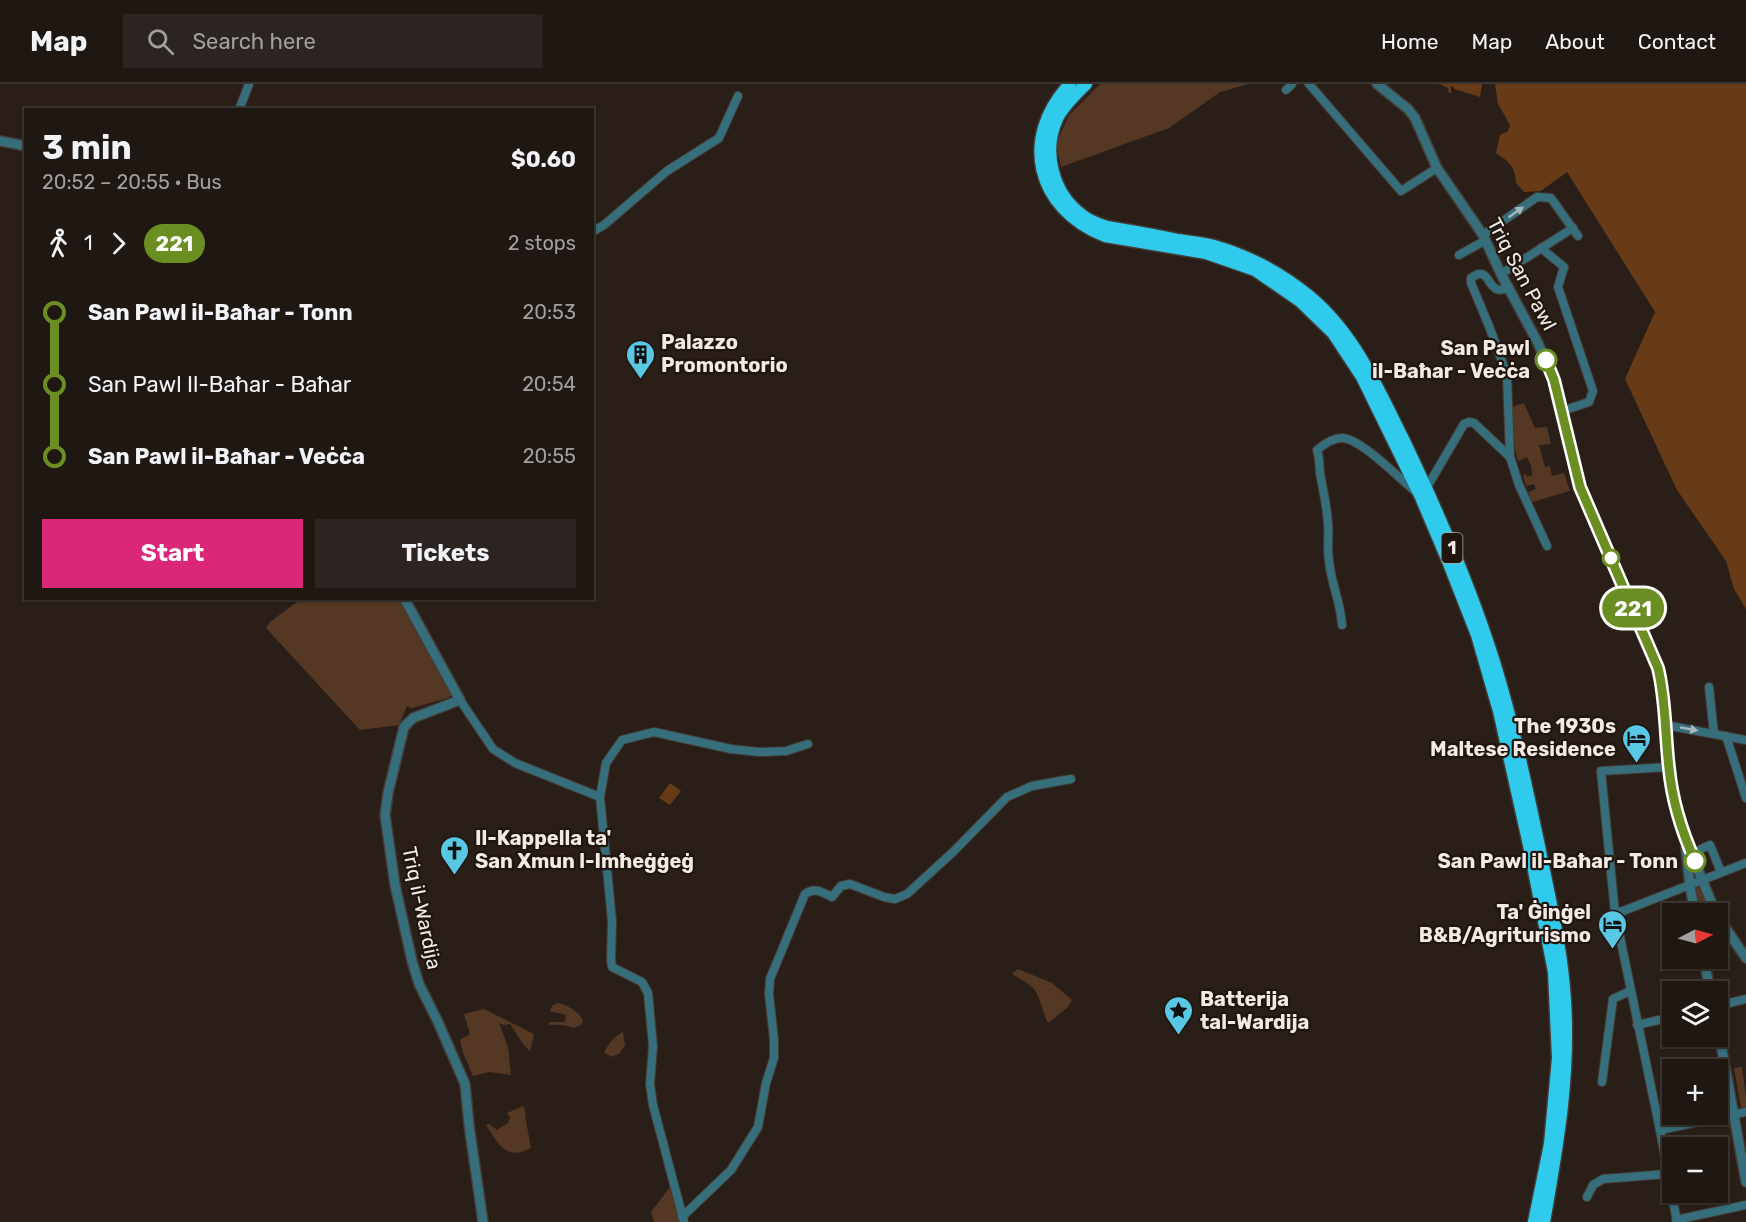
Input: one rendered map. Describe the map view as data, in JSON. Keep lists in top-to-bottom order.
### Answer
{
  "streets": {
    "highway": ["1"],
    "street": ["Triq San Pawl", "Triq il-Wardija"]
  },
  "places": {
    "other": ["San Pawl il-Baħar - Veċċa", "San Pawl il-Baħar - Tonn"],
    "building": ["Palazzo Promontorio"],
    "hotel": ["The 1930s Maltese Residence", "Ta' Ġinġel B&B/Agriturismo"],
    "church": ["Il-Kappella ta' San Xmun l-Imħeġġeġ"],
    "place": ["Batterija tal-Wardija"]
  },
  "lines": ["bus line 221"],
  "north": "right",
  "page": {
    "header": "Map",
    "search": "Search here",
    "nav": [
      "Home",
      "Map",
      "About",
      "Contact"
    ],
    "on_map": "221",
    "heading": ["3 min", "20:52 – 20:55 · Bus", "$0.60"],
    "legs": ["1", "221", "2 stops"],
    "list": [
      {
        "name": "San Pawl il-Baħar - Tonn",
        "value": "20:53"
      },
      {
        "name": "San Pawl Il-Baħar - Baħar",
        "value": "20:54"
      },
      {
        "name": "San Pawl il-Baħar - Veċċa",
        "value": "20:55"
      }
    ],
    "buttons": ["Start", "Tickets"],
    "map_buttons": ["+", "−"]
  }
}
